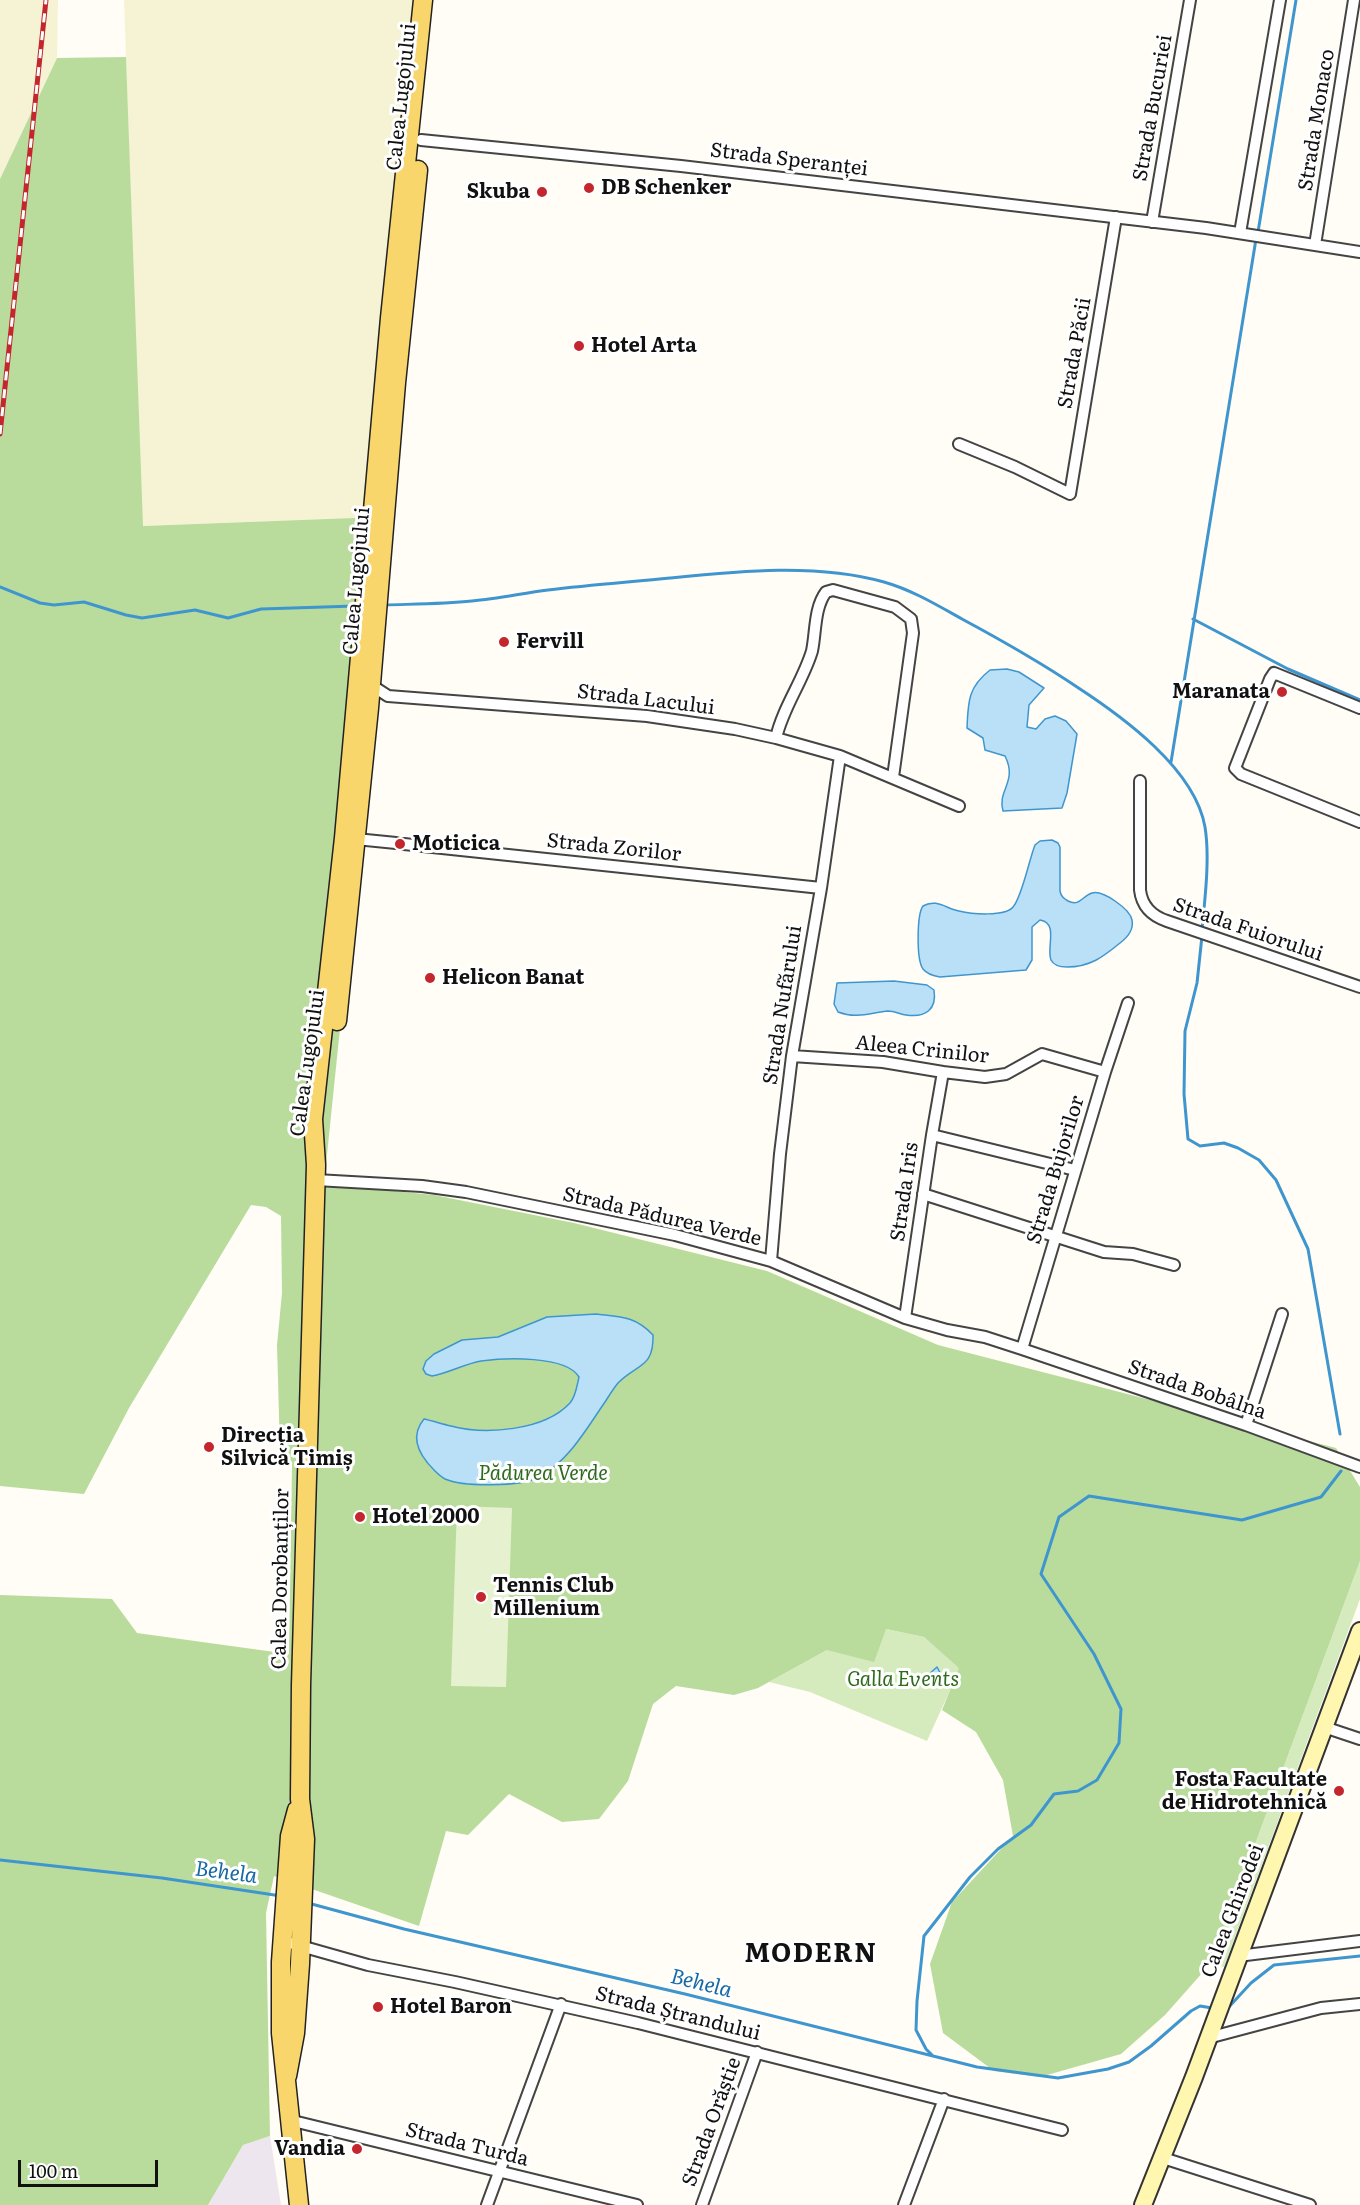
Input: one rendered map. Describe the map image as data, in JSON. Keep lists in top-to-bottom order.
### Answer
{
  "streets": {
    "main road": ["Calea Lugojului", "Calea Dorobanților"],
    "street": [
      "Strada Bucuriei",
      "Strada Monaco",
      "Strada Speranței",
      "Strada Păcii",
      "Strada Lacului",
      "Strada Zorilor",
      "Strada Fuiorului",
      "Strada Nufărului",
      "Aleea Crinilor",
      "Strada Bujorilor",
      "Strada Iris",
      "Strada Pădurea Verde",
      "Strada Bobâlna",
      "Calea Ghirodei",
      "Strada Ștrandului",
      "Strada Orăștie",
      "Strada Turda"
    ]
  },
  "crossings": [
    ["Calea Lugojului", "Strada Speranței"],
    ["Calea Lugojului", "Strada Lacului"],
    ["Calea Lugojului", "Strada Zorilor"],
    ["Calea Lugojului", "Strada Pădurea Verde"],
    ["Calea Lugojului", "Calea Dorobanților"],
    ["Strada Bucuriei", "Strada Speranței"],
    ["Strada Monaco", "Strada Speranței"],
    ["Strada Speranței", "Strada Păcii"],
    ["Strada Lacului", "Strada Nufărului"],
    ["Strada Zorilor", "Strada Nufărului"],
    ["Strada Nufărului", "Aleea Crinilor"],
    ["Strada Nufărului", "Strada Pădurea Verde"],
    ["Aleea Crinilor", "Strada Bujorilor"],
    ["Aleea Crinilor", "Strada Iris"],
    ["Strada Bujorilor", "Strada Pădurea Verde"],
    ["Strada Bujorilor", "Strada Bobâlna"],
    ["Strada Iris", "Strada Pădurea Verde"],
    ["Strada Pădurea Verde", "Strada Bobâlna"],
    ["Strada Pădurea Verde", "Calea Dorobanților"],
    ["Calea Dorobanților", "Strada Ștrandului"],
    ["Calea Dorobanților", "Strada Turda"],
    ["Strada Ștrandului", "Strada Orăștie"]
  ],
  "districts": ["MODERN"],
  "water": ["Behela"],
  "parks": ["Pădurea Verde", "Galla Events"],
  "places": [
    "DB Schenker",
    "Skuba",
    "Hotel Arta",
    "Fervill",
    "Maranata",
    "Moticica",
    "Helicon Banat",
    "Direcția Silvică Timiș",
    "Hotel 2000",
    "Tennis Club Millenium",
    "Fosta Facultate de Hidrotehnică",
    "Hotel Baron",
    "Vandia"
  ],
  "scale_bar": "100 m"
}
